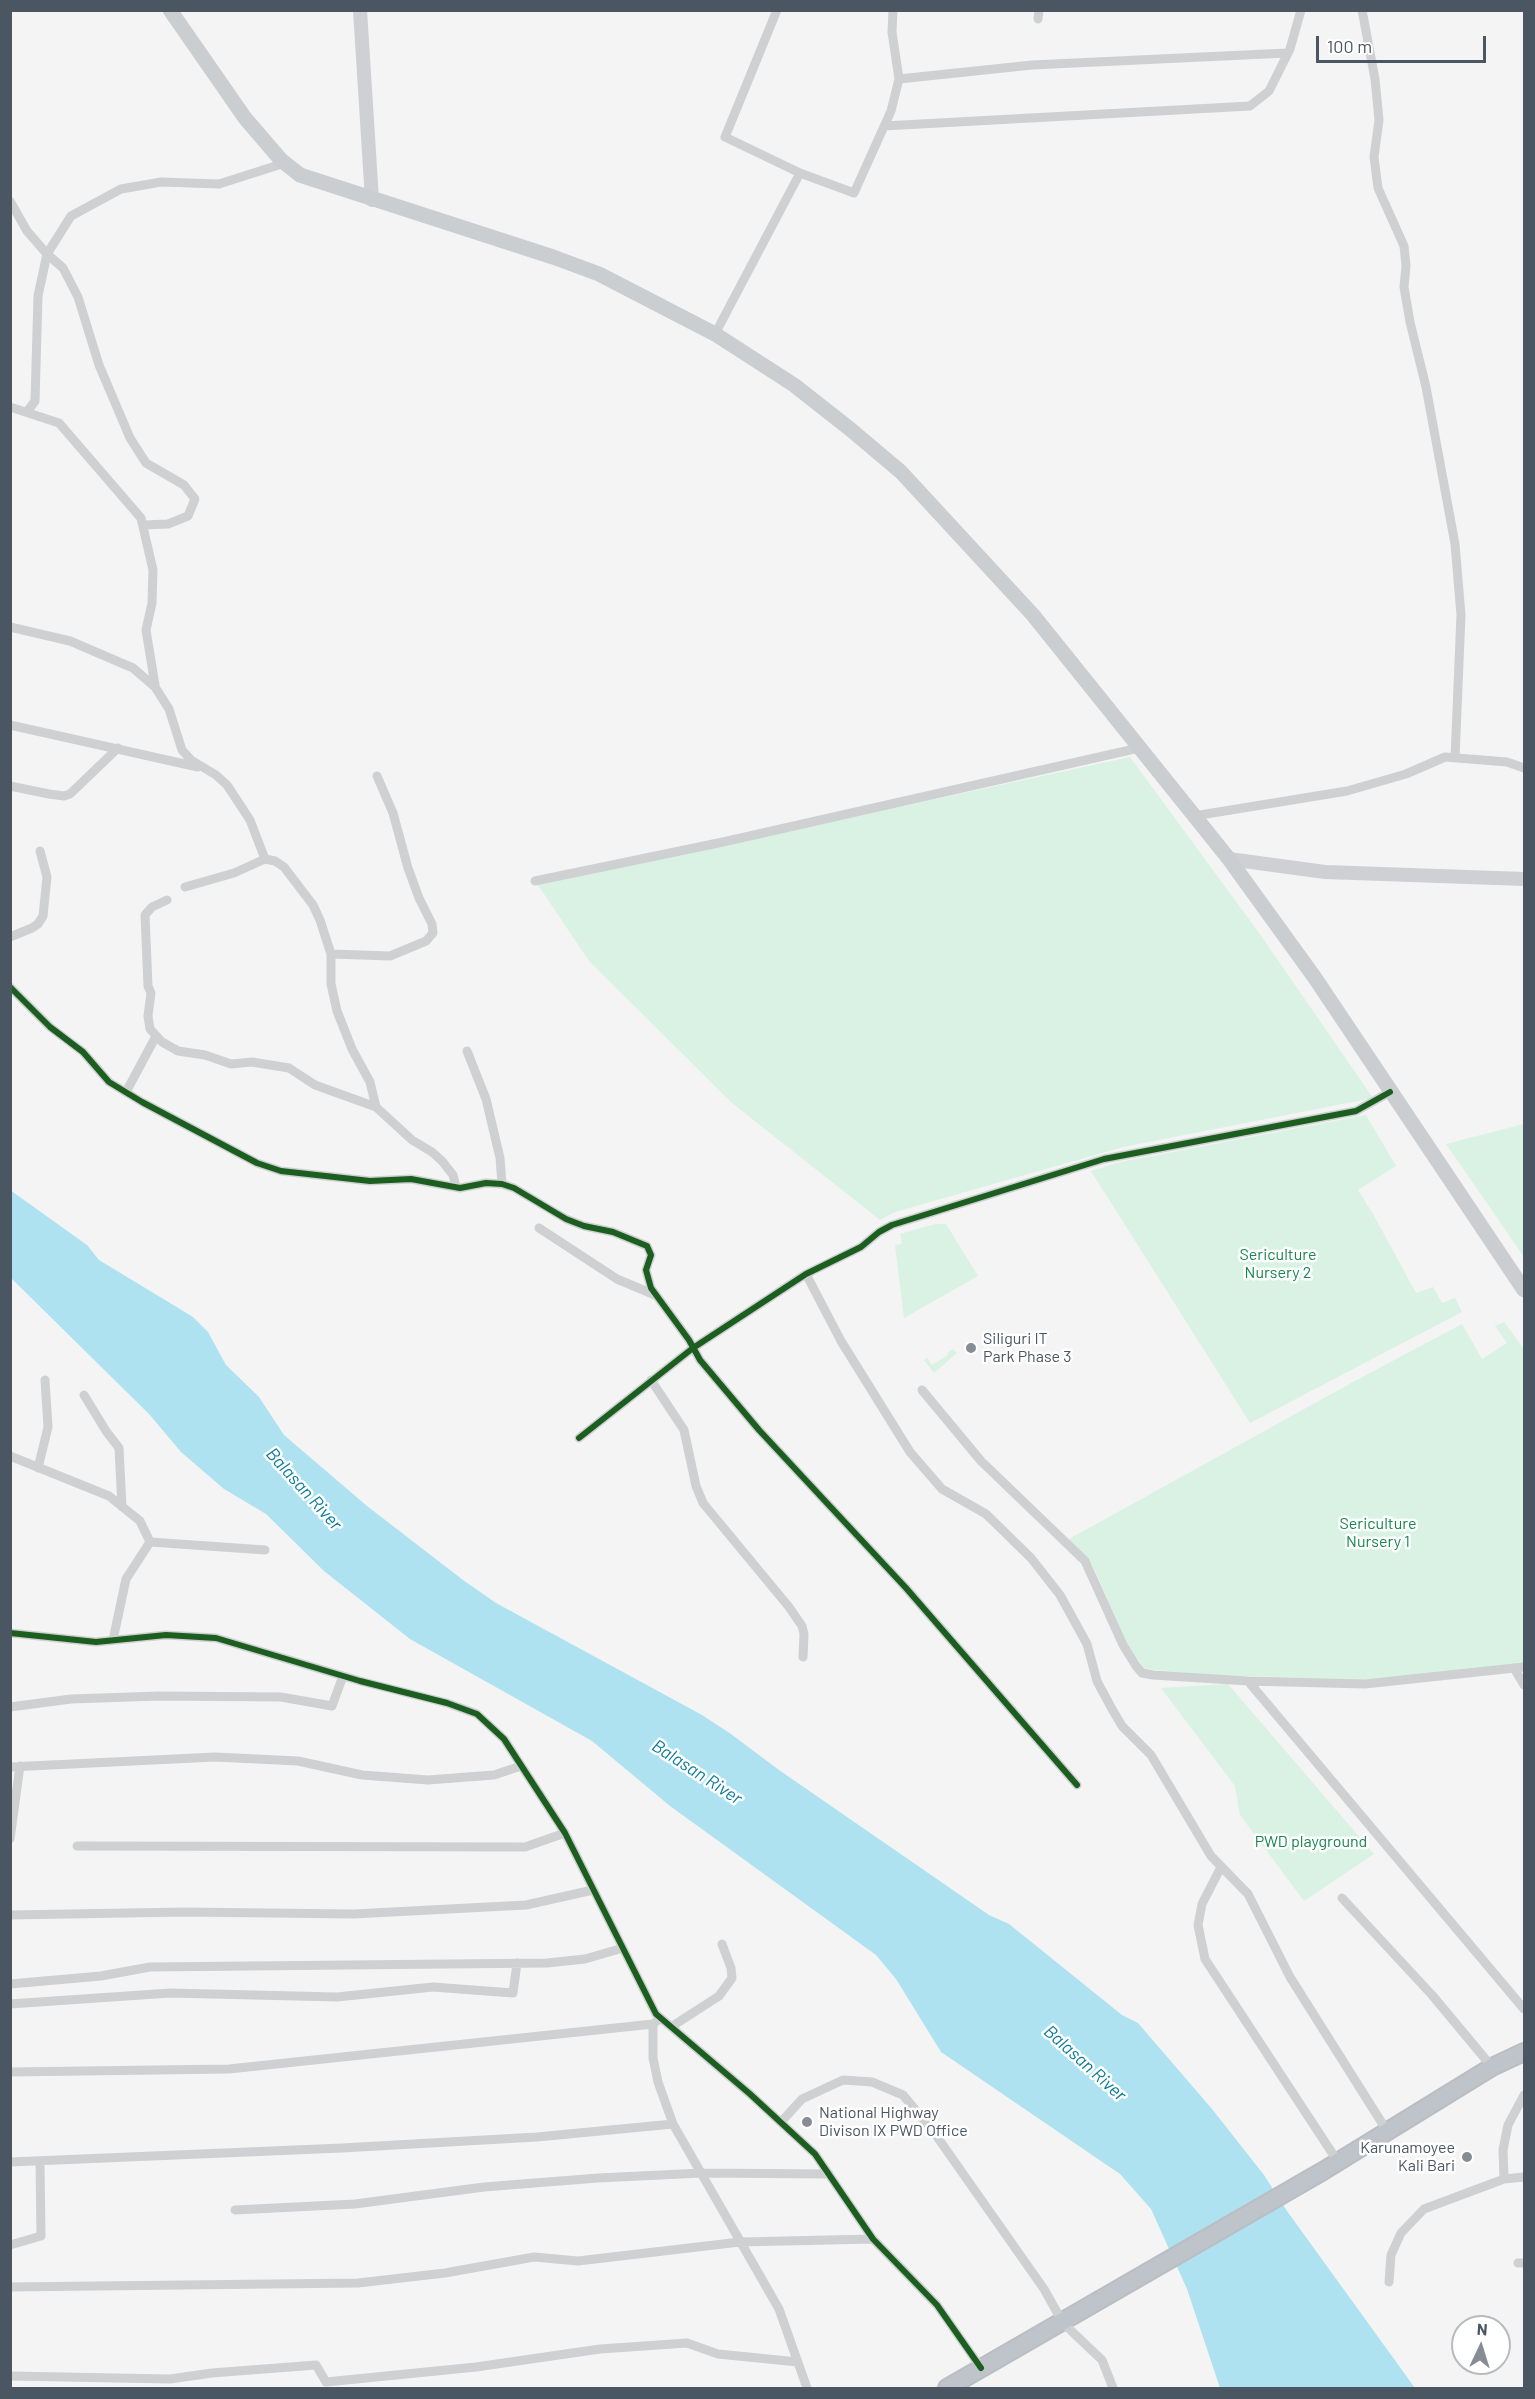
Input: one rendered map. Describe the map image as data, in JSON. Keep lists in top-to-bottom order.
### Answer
{
  "water": ["Balasan River"],
  "parks": ["Sericulture Nursery 2", "Sericulture Nursery 1", "PWD playground"],
  "places": ["Siliguri IT Park Phase 3", "National Highway Divison IX PWD Office", "Karunamoyee Kali Bari"],
  "scale_bar": "100 m",
  "north": "top"
}
